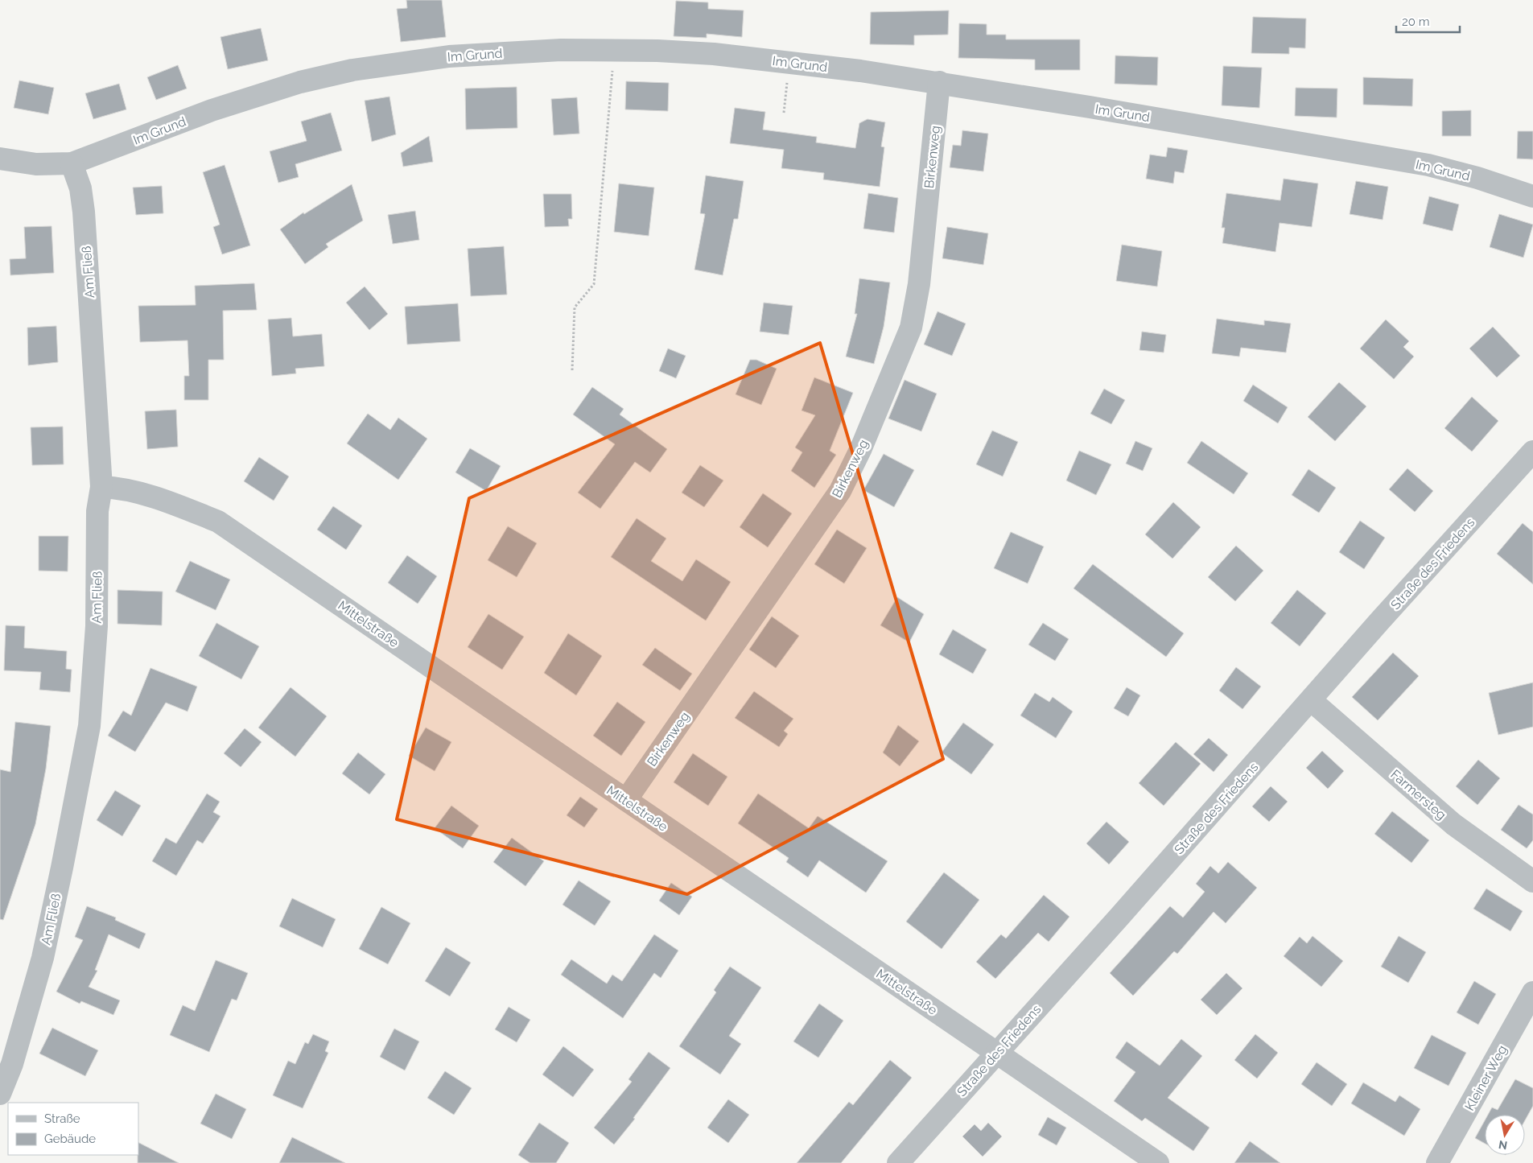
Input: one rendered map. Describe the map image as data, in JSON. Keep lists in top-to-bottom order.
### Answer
{
  "streets": {
    "street": [
      "Im Grund",
      "Birkenweg",
      "Am Fließ",
      "Straße des Friedens",
      "Mittelstraße",
      "Farmersteg",
      "Kleiner Weg"
    ]
  },
  "crossings": [
    ["Im Grund", "Birkenweg"],
    ["Im Grund", "Am Fließ"],
    ["Birkenweg", "Mittelstraße"],
    ["Am Fließ", "Mittelstraße"],
    ["Straße des Friedens", "Mittelstraße"],
    ["Straße des Friedens", "Farmersteg"]
  ],
  "legend": ["Straße", "Gebäude"],
  "scale_bar": "20 m",
  "north": "bottom"
}
